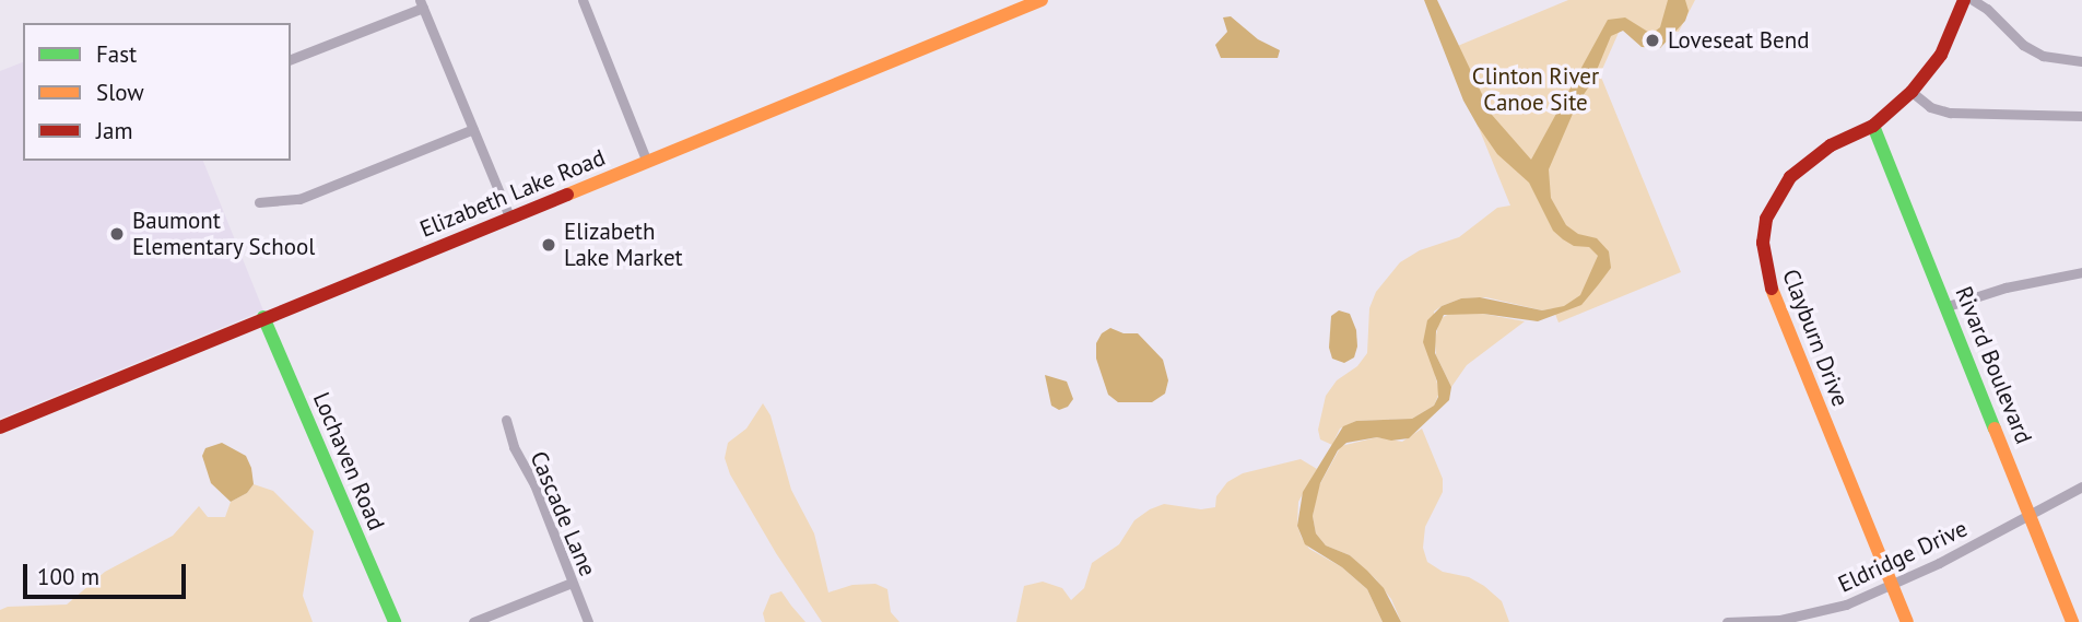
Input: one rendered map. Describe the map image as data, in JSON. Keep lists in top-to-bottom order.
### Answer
{
  "streets": {
    "street": [
      "Elizabeth Lake Road",
      "Clayburn Drive",
      "Rivard Boulevard",
      "Lochaven Road",
      "Cascade Lane",
      "Eldridge Drive"
    ]
  },
  "crossings": [
    ["Elizabeth Lake Road", "Lochaven Road"],
    ["Clayburn Drive", "Rivard Boulevard"],
    ["Clayburn Drive", "Eldridge Drive"],
    ["Rivard Boulevard", "Eldridge Drive"]
  ],
  "parks": ["Clinton River Canoe Site"],
  "places": ["Loveseat Bend", "Baumont Elementary School", "Elizabeth Lake Market"],
  "legend": ["Fast", "Slow", "Jam"],
  "scale_bar": "100 m"
}
